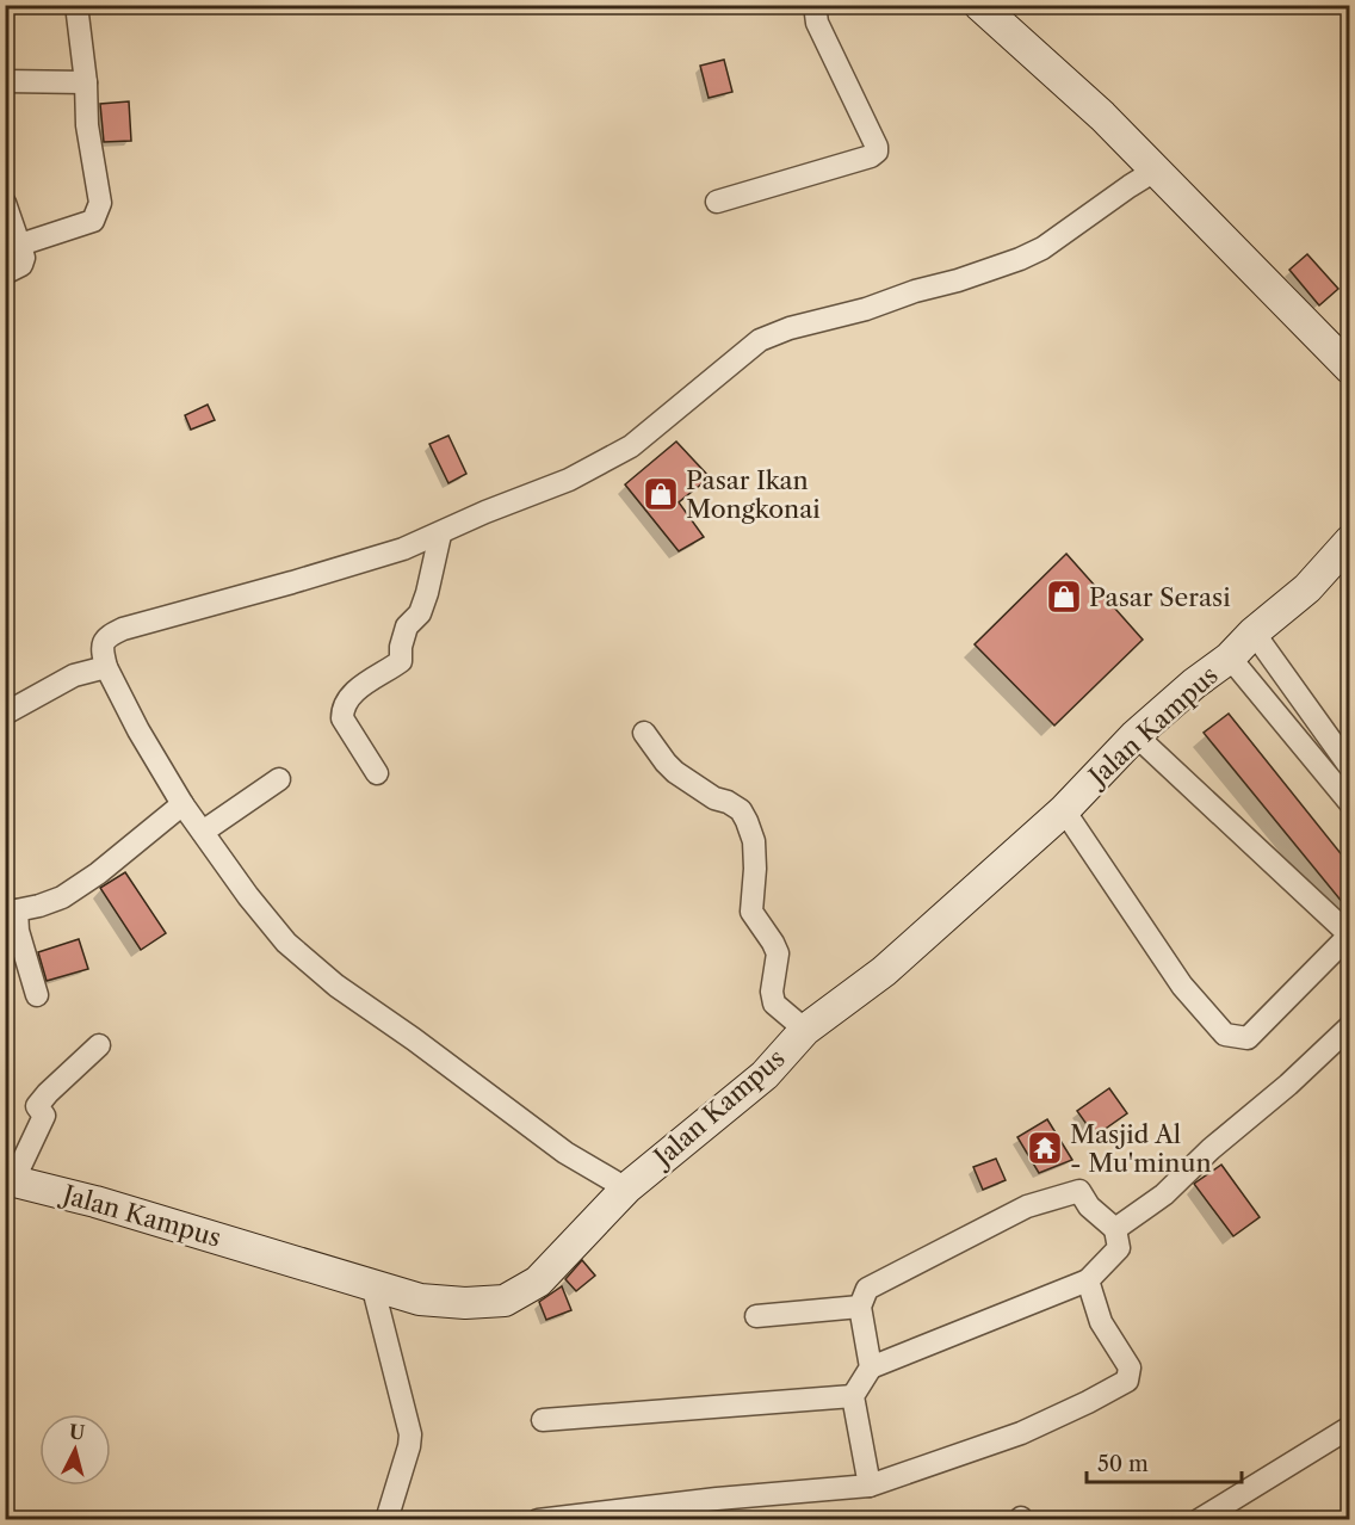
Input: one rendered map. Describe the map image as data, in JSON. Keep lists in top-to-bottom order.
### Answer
{
  "streets": {
    "street": ["Jalan Kampus"]
  },
  "places": {
    "shop": ["Pasar Ikan Mongkonai", "Pasar Serasi"],
    "temple": ["Masjid Al - Mu'minun"]
  },
  "scale_bar": "50 m",
  "north": "top"
}
